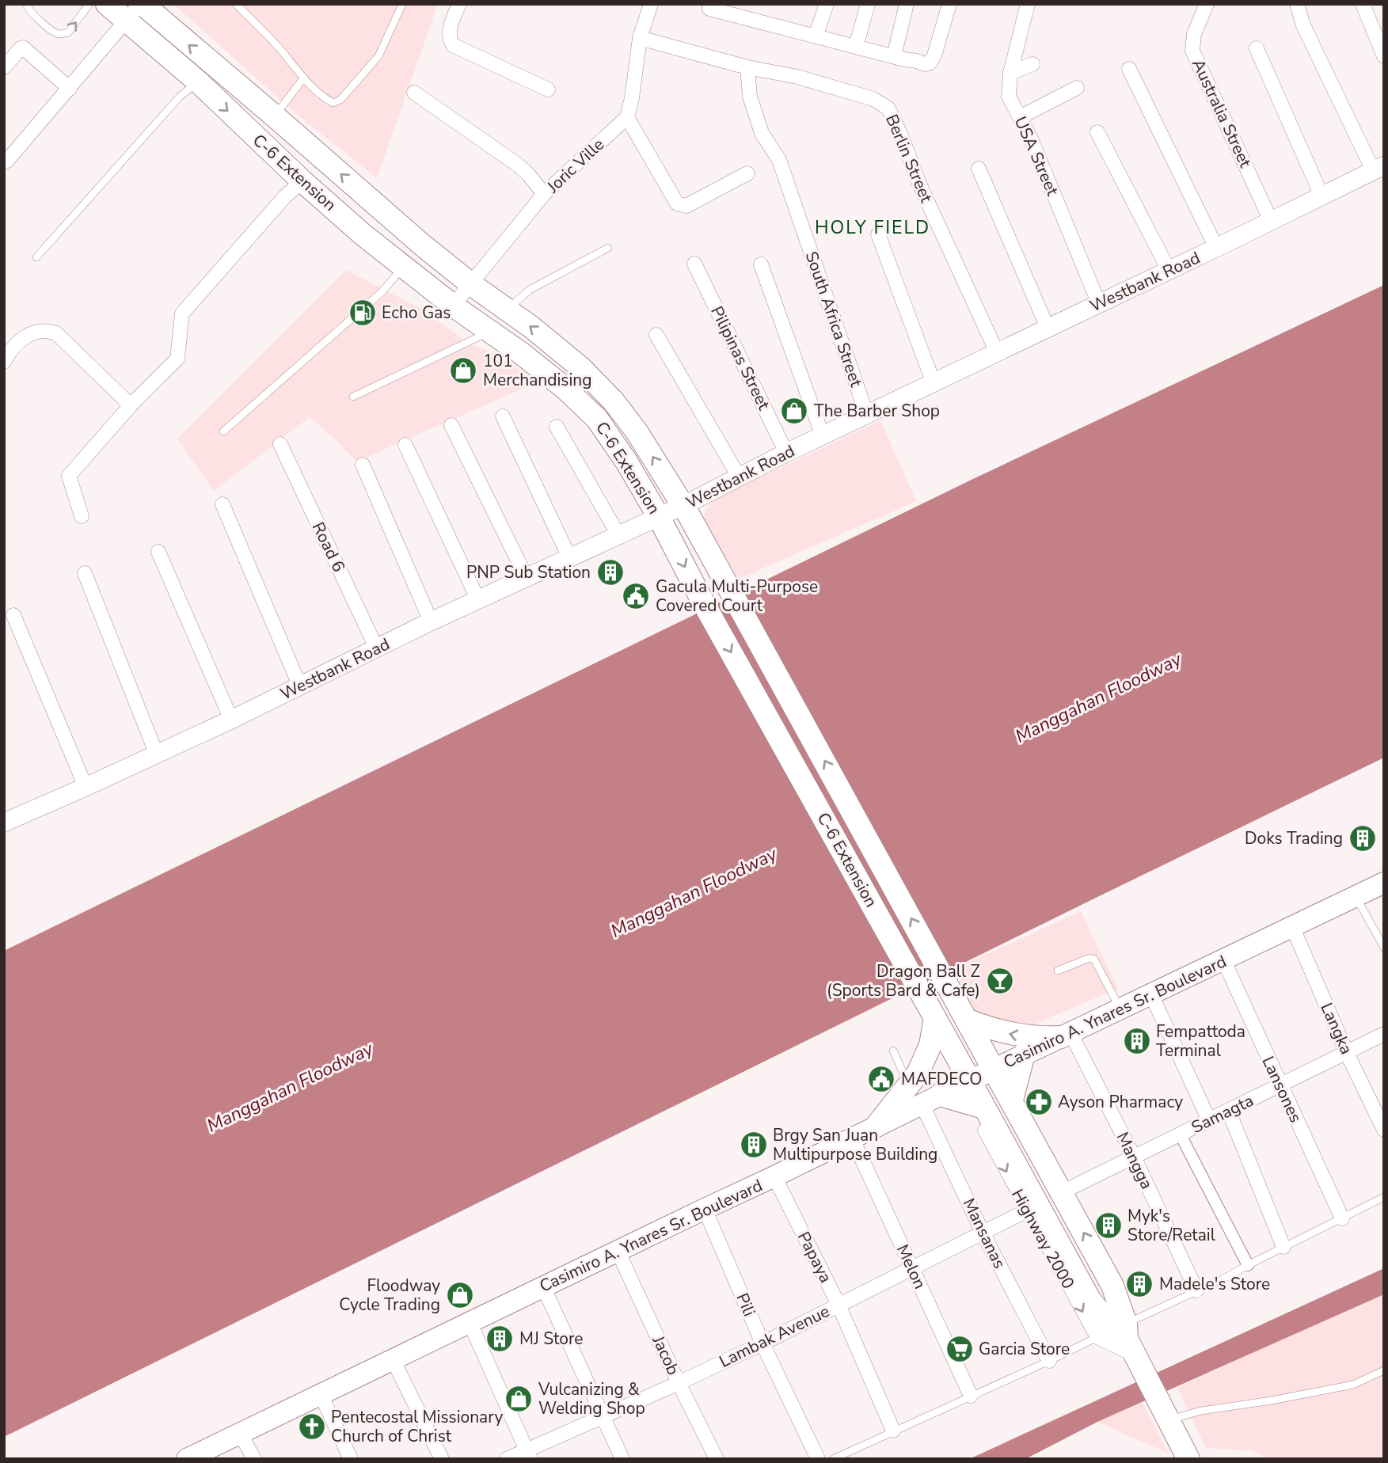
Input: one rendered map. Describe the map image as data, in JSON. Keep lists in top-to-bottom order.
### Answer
{
  "streets": {
    "main road": ["C-6 Extension", "Casimiro A. Ynares Sr. Boulevard", "Highway 2000"],
    "street": [
      "Australia Street",
      "USA Street",
      "Berlin Street",
      "Joric Ville",
      "Westbank Road",
      "South Africa Street",
      "Pilipinas Street",
      "Road 6",
      "Langka",
      "Lansones",
      "Samagta",
      "Mangga",
      "Mansanas",
      "Papaya",
      "Melon",
      "Pili",
      "Lambak Avenue",
      "Jacob"
    ]
  },
  "crossings": [
    ["Australia Street", "Westbank Road"],
    ["USA Street", "Westbank Road"],
    ["Berlin Street", "Westbank Road"],
    ["Berlin Street", "South Africa Street"],
    ["Joric Ville", "C-6 Extension"],
    ["C-6 Extension", "Westbank Road"],
    ["C-6 Extension", "Casimiro A. Ynares Sr. Boulevard"],
    ["C-6 Extension", "Highway 2000"],
    ["Westbank Road", "South Africa Street"],
    ["Westbank Road", "Pilipinas Street"],
    ["Westbank Road", "Road 6"],
    ["Casimiro A. Ynares Sr. Boulevard", "Langka"],
    ["Casimiro A. Ynares Sr. Boulevard", "Lansones"],
    ["Casimiro A. Ynares Sr. Boulevard", "Mangga"],
    ["Casimiro A. Ynares Sr. Boulevard", "Mansanas"],
    ["Casimiro A. Ynares Sr. Boulevard", "Highway 2000"],
    ["Casimiro A. Ynares Sr. Boulevard", "Papaya"],
    ["Casimiro A. Ynares Sr. Boulevard", "Melon"],
    ["Casimiro A. Ynares Sr. Boulevard", "Pili"],
    ["Casimiro A. Ynares Sr. Boulevard", "Jacob"],
    ["Langka", "Samagta"],
    ["Lansones", "Samagta"],
    ["Samagta", "Mangga"],
    ["Samagta", "Highway 2000"],
    ["Mansanas", "Lambak Avenue"],
    ["Highway 2000", "Lambak Avenue"],
    ["Papaya", "Lambak Avenue"],
    ["Melon", "Lambak Avenue"],
    ["Pili", "Lambak Avenue"],
    ["Lambak Avenue", "Jacob"]
  ],
  "districts": ["HOLY FIELD"],
  "water": ["Manggahan Floodway"],
  "places": {
    "fuel station": ["Echo Gas"],
    "shop": [
      "101 Merchandising",
      "The Barber Shop",
      "Floodway Cycle Trading",
      "Vulcanizing & Welding Shop"
    ],
    "building": [
      "PNP Sub Station",
      "Doks Trading",
      "Fempattoda Terminal",
      "Brgy San Juan Multipurpose Building",
      "Myk's Store/Retail",
      "Madele's Store",
      "MJ Store"
    ],
    "public building": ["Gacula Multi-Purpose Covered Court", "MAFDECO"],
    "bar": ["Dragon Ball Z (Sports Bard & Cafe)"],
    "pharmacy": ["Ayson Pharmacy"],
    "supermarket": ["Garcia Store"],
    "church": ["Pentecostal Missionary Church of Christ"]
  }
}
